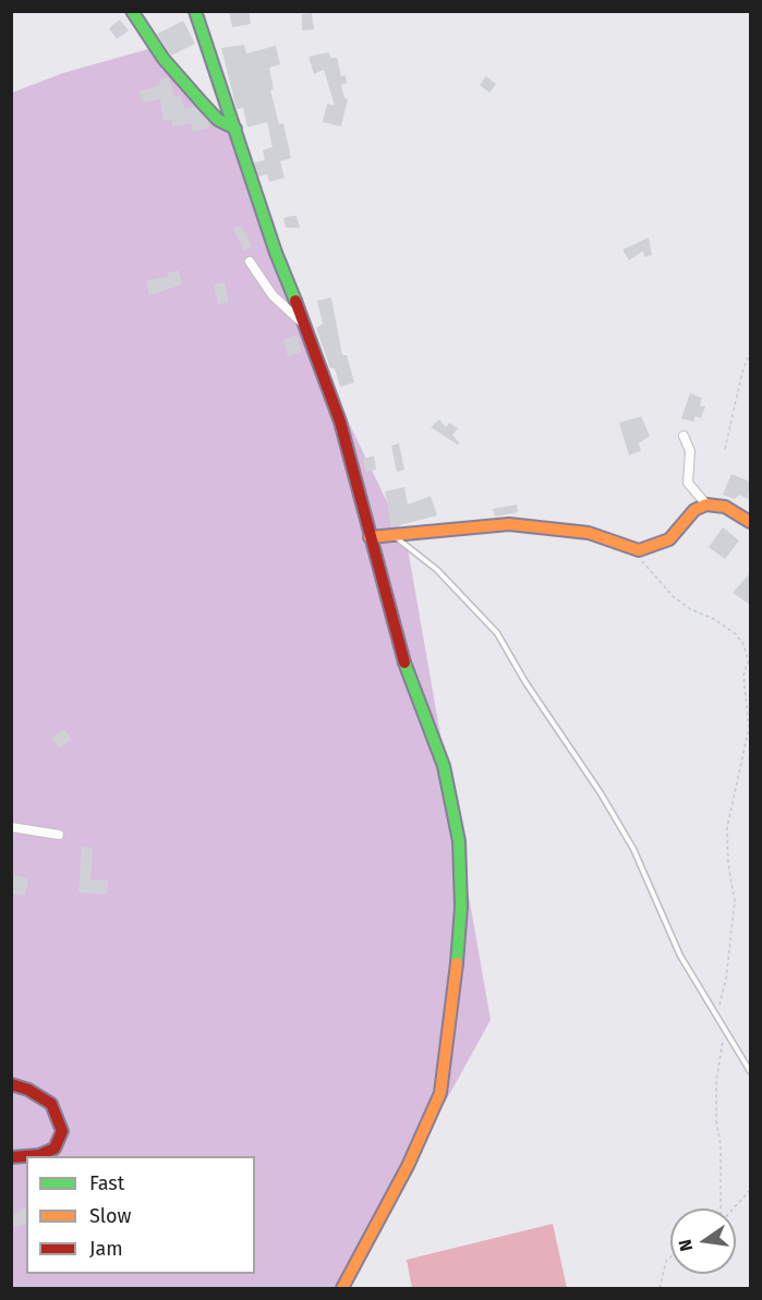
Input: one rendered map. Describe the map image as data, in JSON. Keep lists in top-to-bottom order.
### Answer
{
  "legend": ["Fast", "Slow", "Jam"],
  "north": "left"
}
